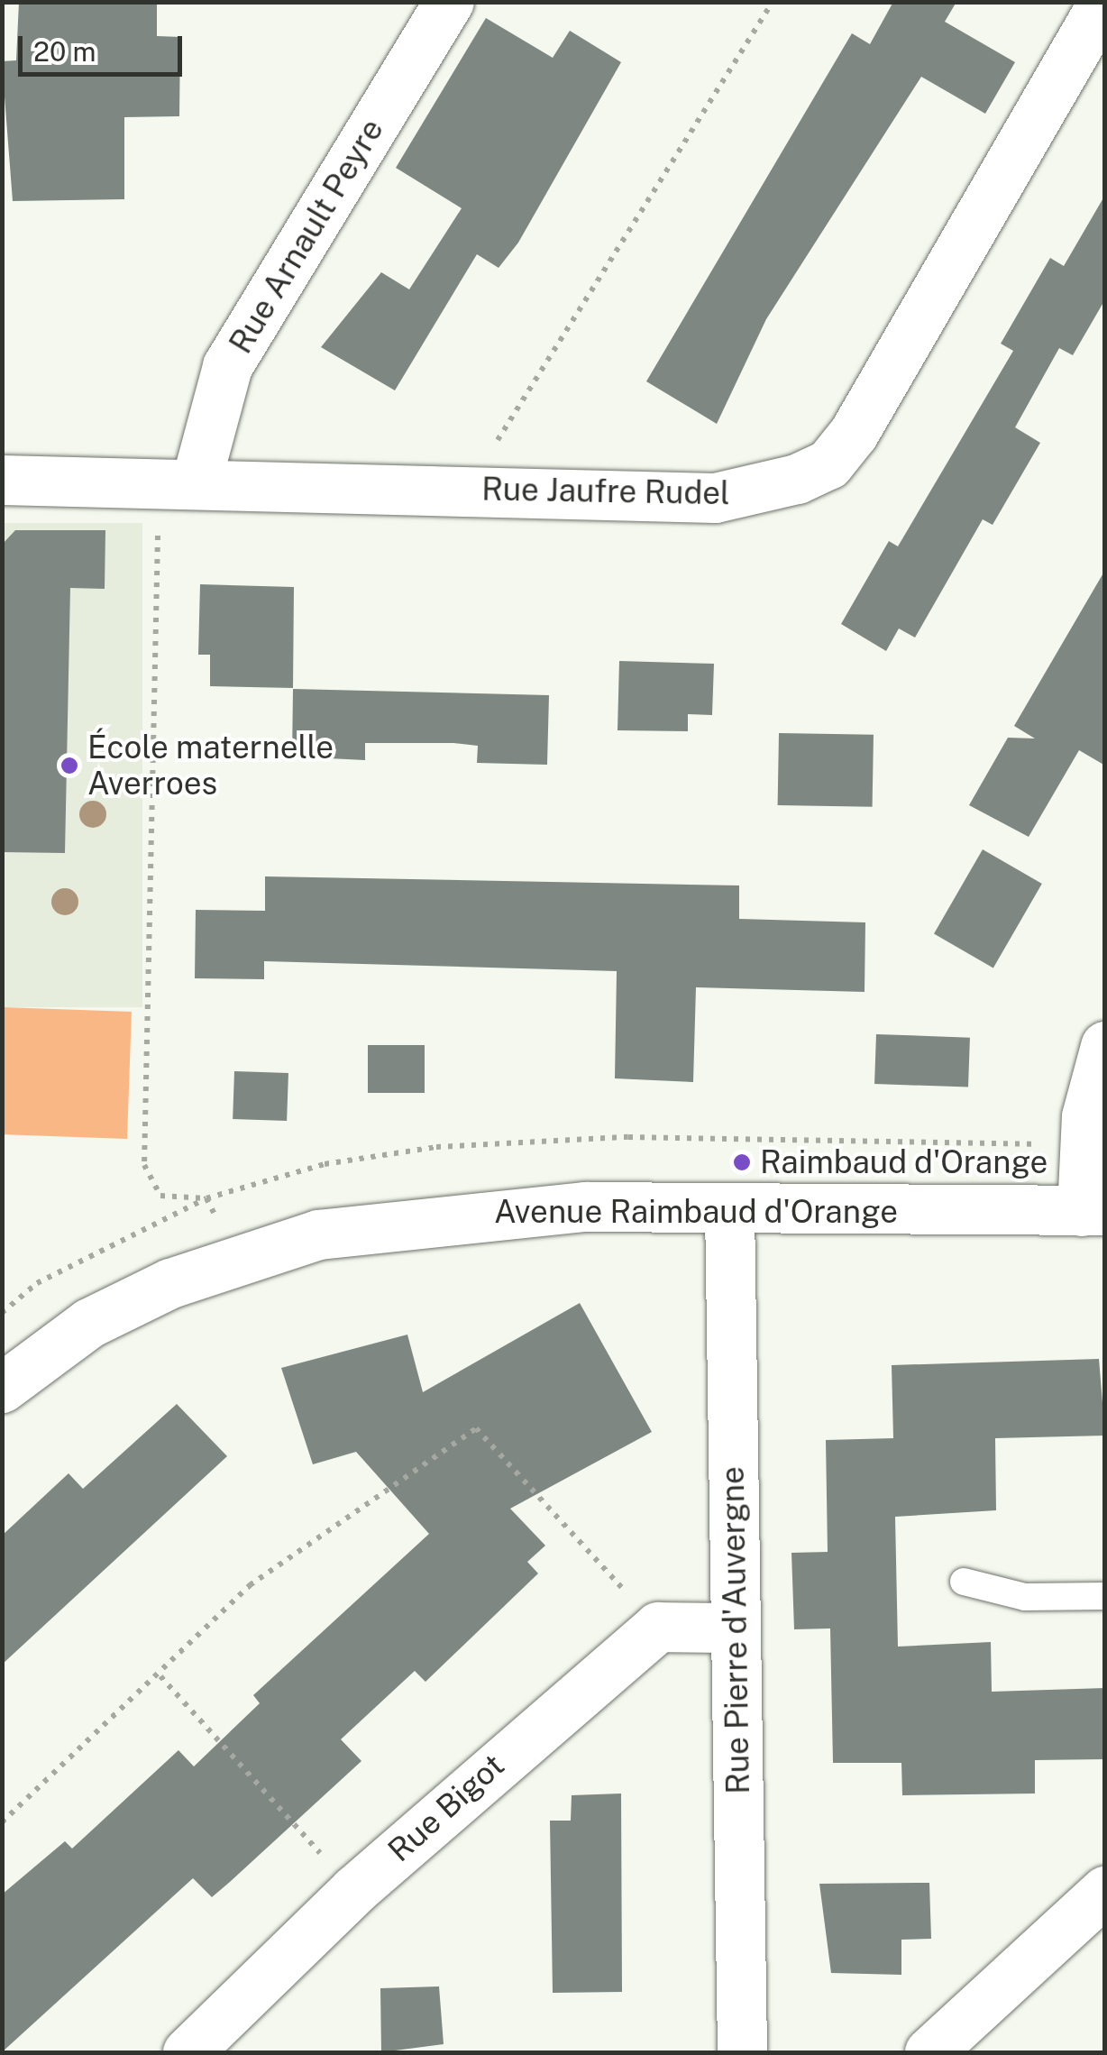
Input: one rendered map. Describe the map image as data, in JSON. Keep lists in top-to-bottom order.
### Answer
{
  "streets": {
    "street": [
      "Rue Arnault Peyre",
      "Rue Jaufre Rudel",
      "Avenue Raimbaud d'Orange",
      "Rue Pierre d'Auvergne",
      "Rue Bigot"
    ]
  },
  "crossings": [
    ["Rue Arnault Peyre", "Rue Jaufre Rudel"],
    ["Avenue Raimbaud d'Orange", "Rue Pierre d'Auvergne"]
  ],
  "places": ["École maternelle Averroes", "Raimbaud d'Orange"],
  "scale_bar": "20 m"
}
